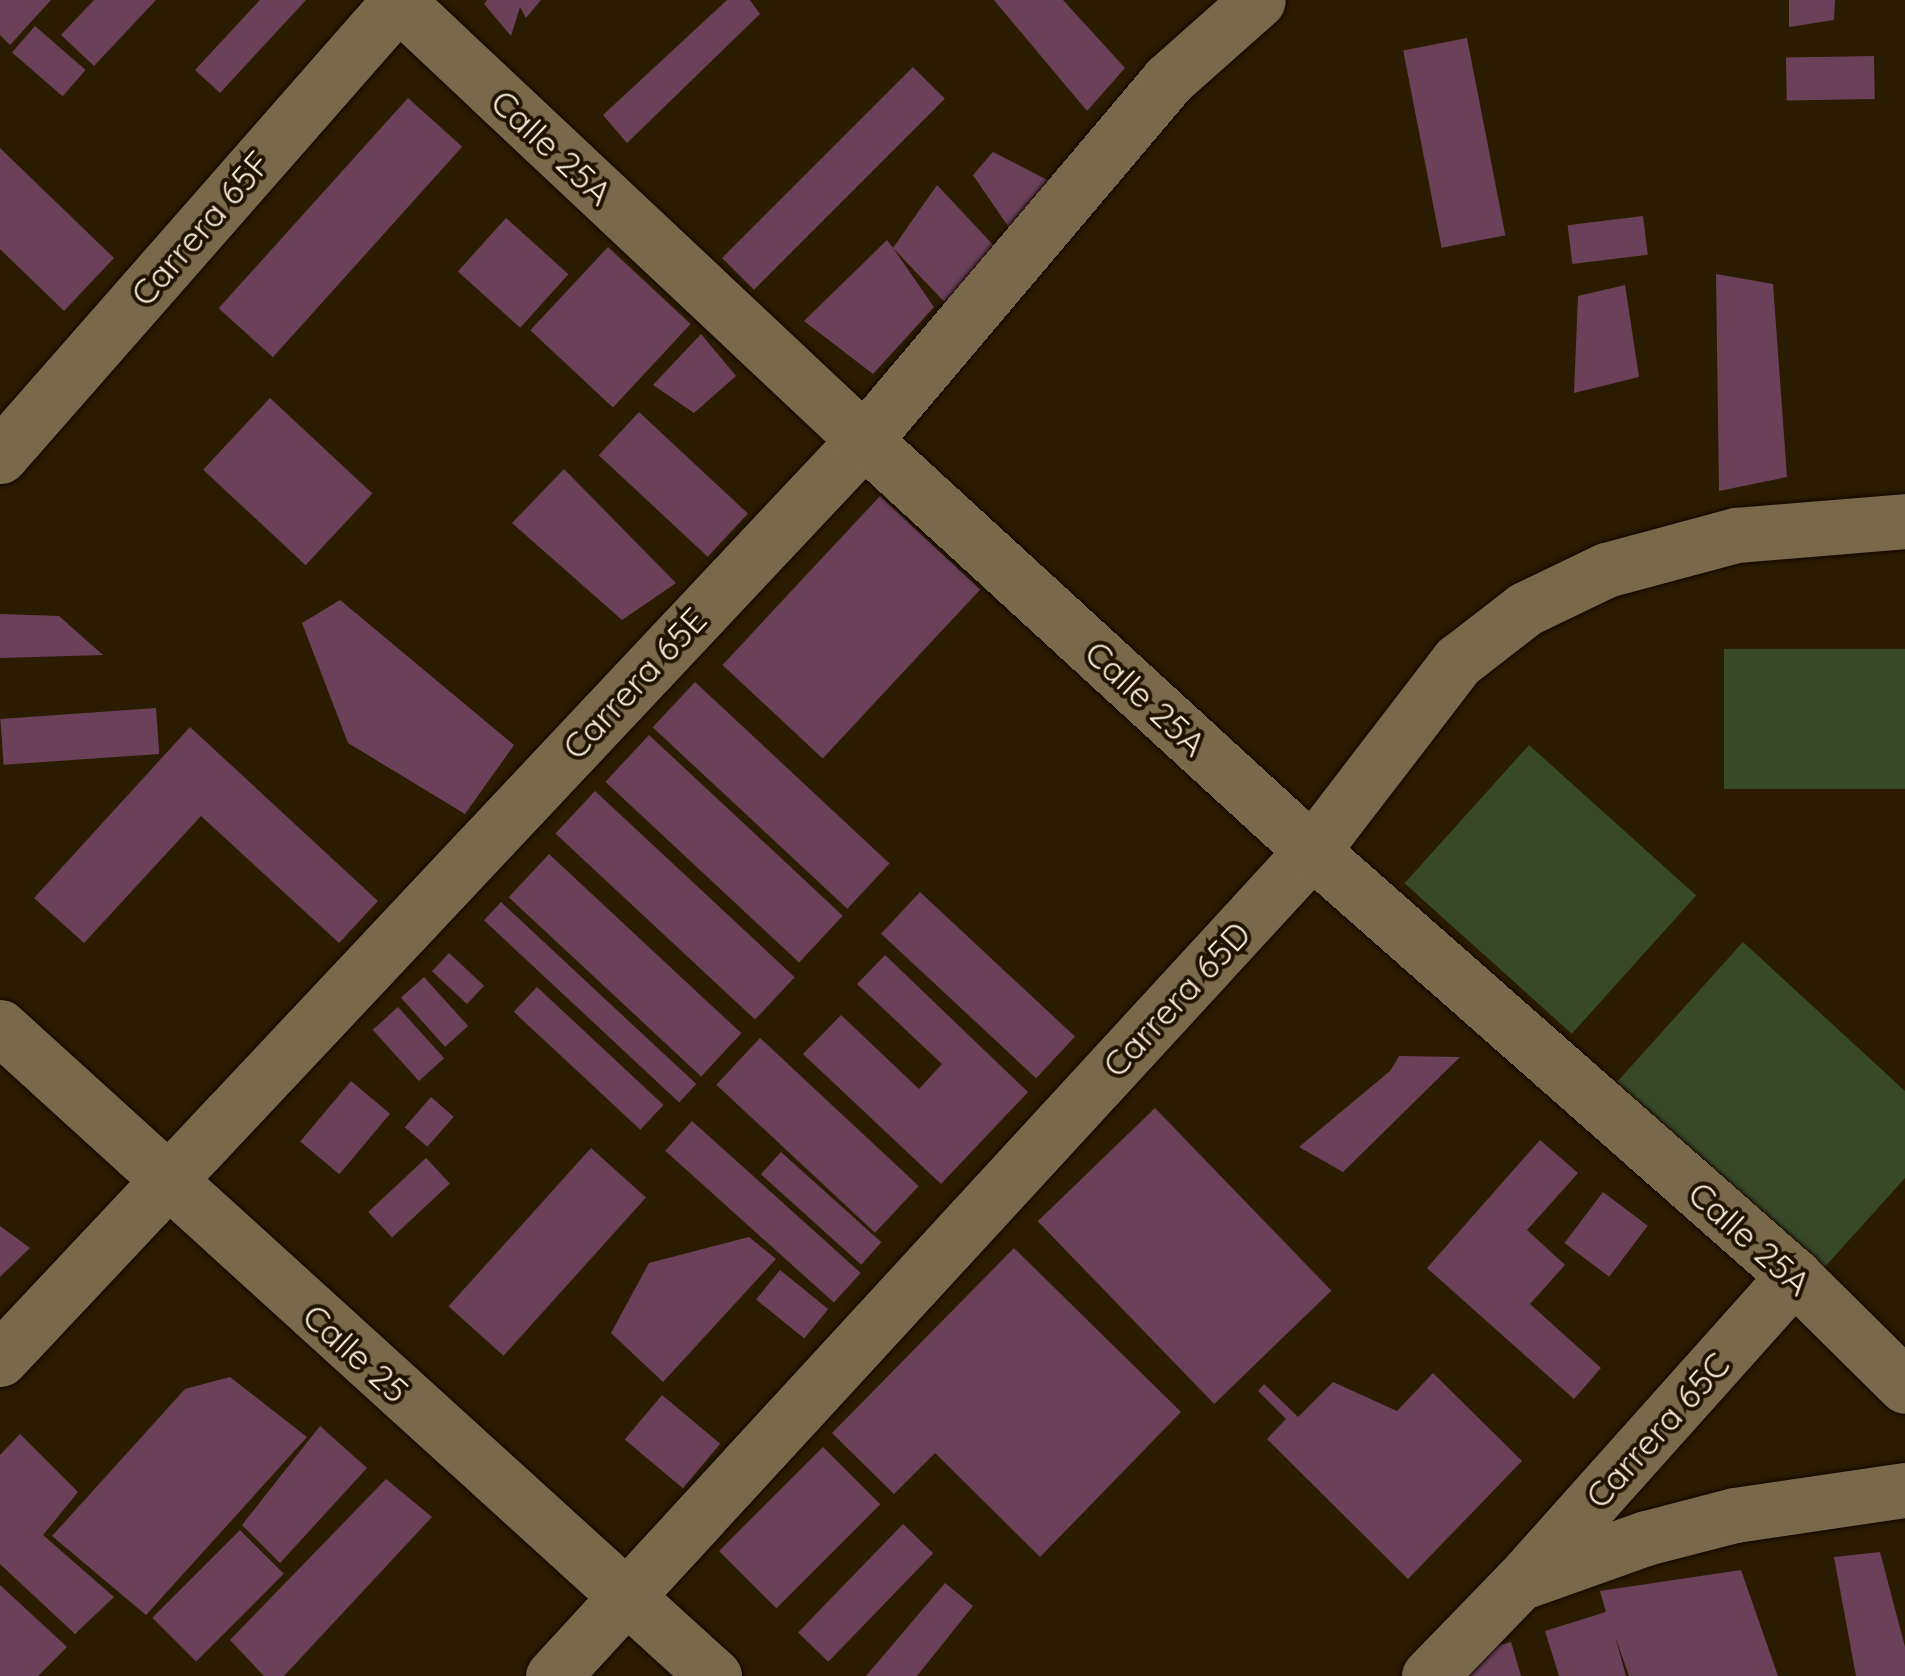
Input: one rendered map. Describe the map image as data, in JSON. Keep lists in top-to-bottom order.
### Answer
{
  "streets": {
    "street": [
      "Calle 25A",
      "Carrera 65F",
      "Carrera 65E",
      "Carrera 65D",
      "Calle 25",
      "Carrera 65C"
    ]
  },
  "crossings": [
    ["Calle 25A", "Carrera 65F"],
    ["Calle 25A", "Carrera 65E"],
    ["Calle 25A", "Carrera 65D"],
    ["Calle 25A", "Carrera 65C"],
    ["Carrera 65E", "Calle 25"],
    ["Carrera 65D", "Calle 25"]
  ]
}
